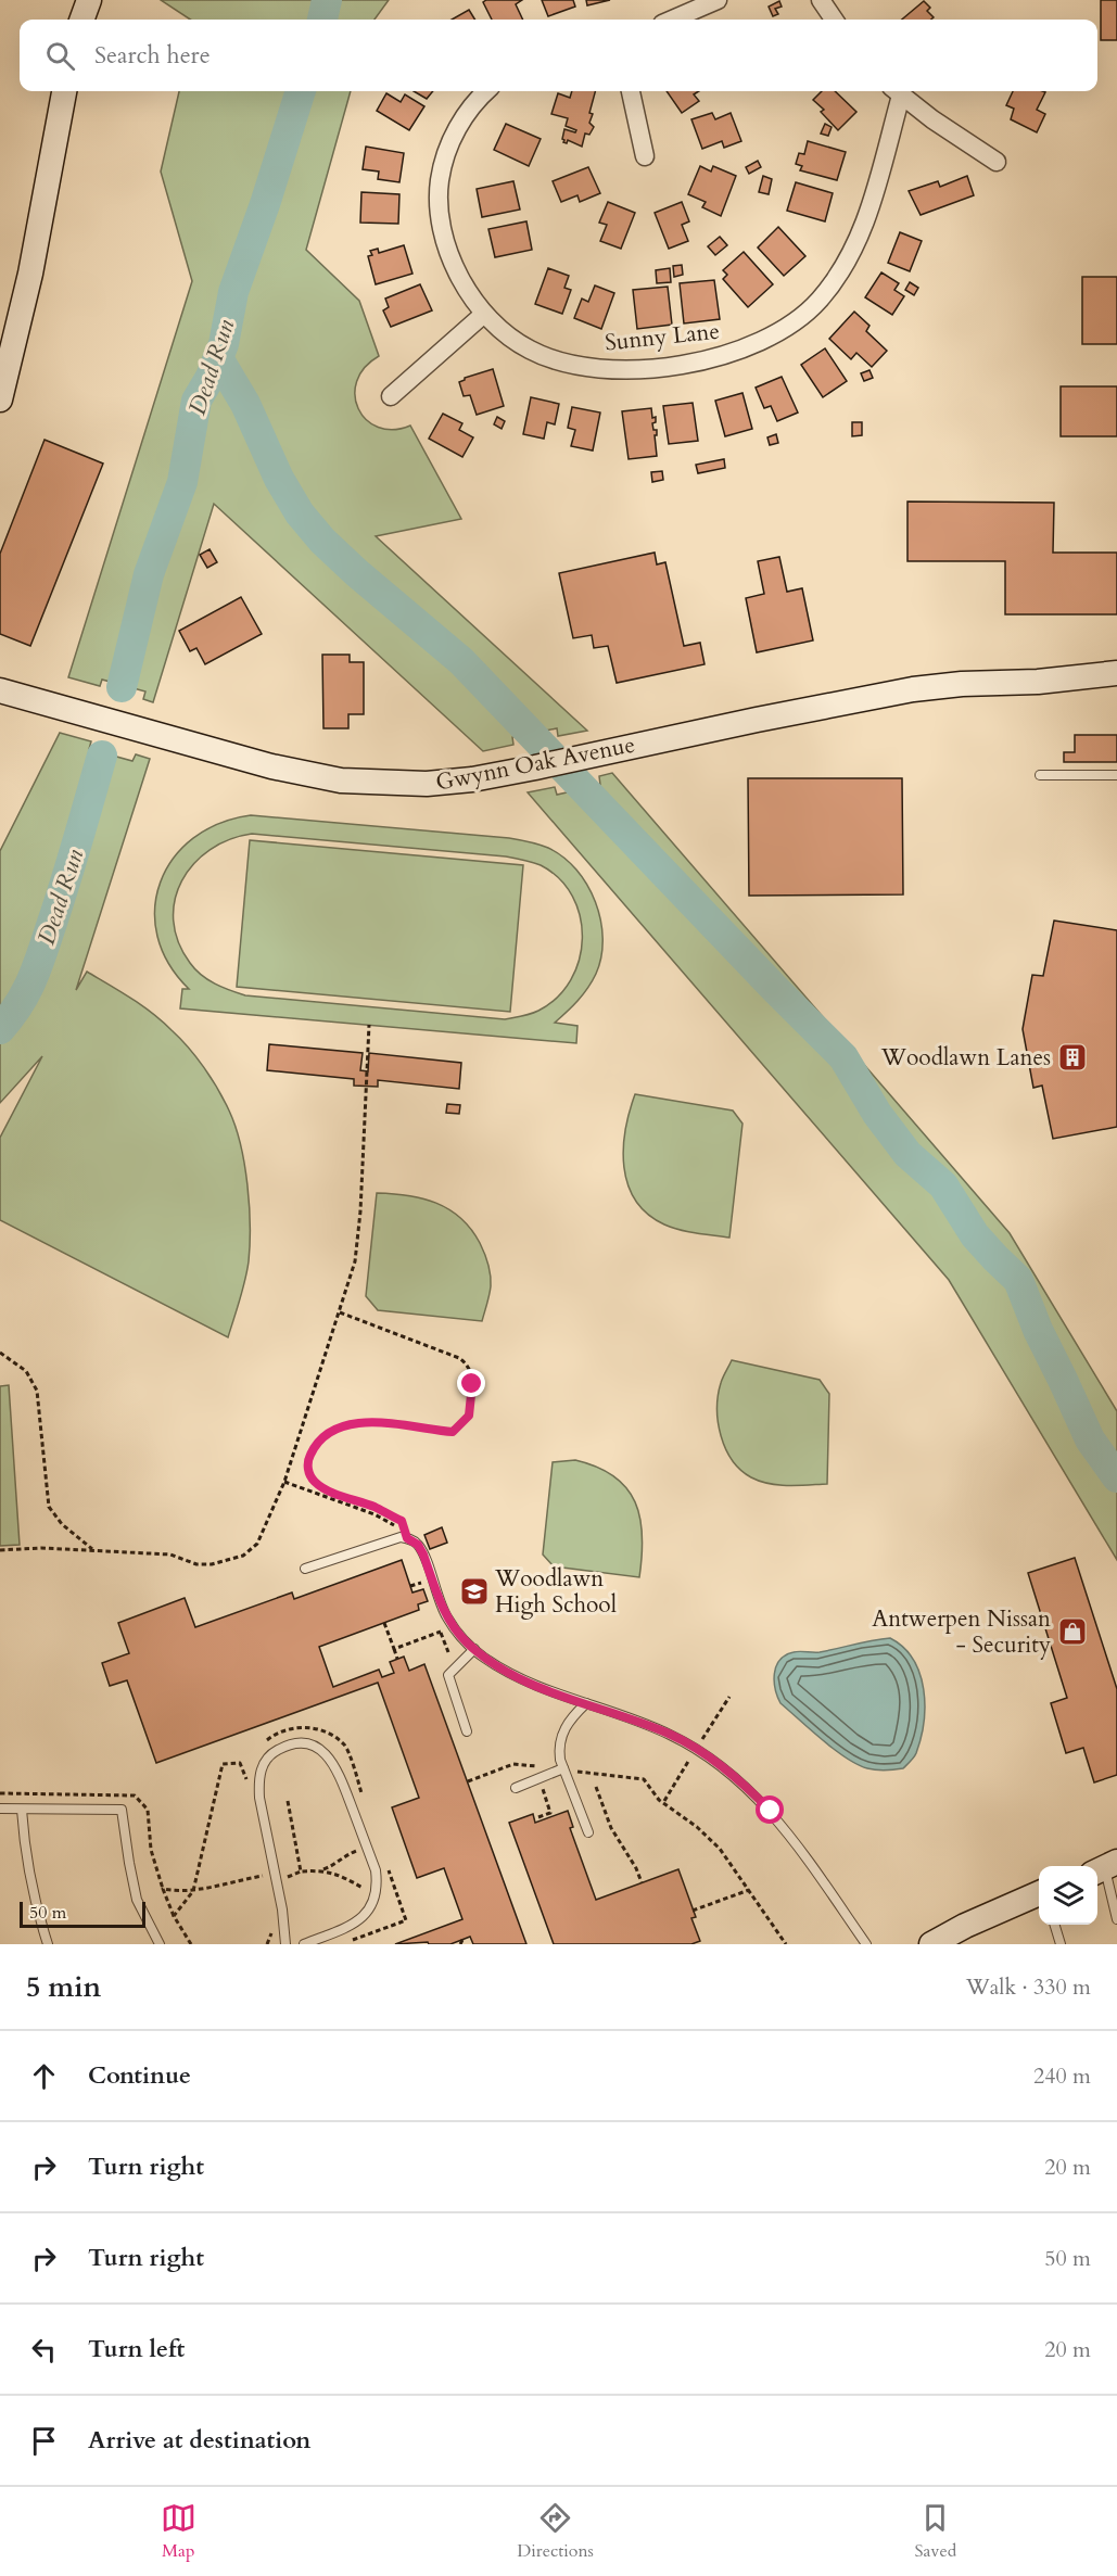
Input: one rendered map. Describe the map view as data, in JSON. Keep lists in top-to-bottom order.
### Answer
{
  "streets": {
    "street": ["Sunny Lane", "Gwynn Oak Avenue"]
  },
  "water": ["Dead Run"],
  "places": {
    "building": ["Woodlawn Lanes"],
    "school or university": ["Woodlawn High School"],
    "shop": ["Antwerpen Nissan - Security"]
  },
  "scale_bar": "50 m",
  "page": {
    "search": "Search here",
    "scale": "50 m",
    "heading": ["5 min", "Walk · 330 m"],
    "list": [
      ["Continue", "240 m"],
      ["Turn right", "20 m"],
      ["Turn right", "50 m"],
      ["Turn left", "20 m"],
      "Arrive at destination"
    ],
    "nav": ["Map", "Directions", "Saved"]
  }
}
